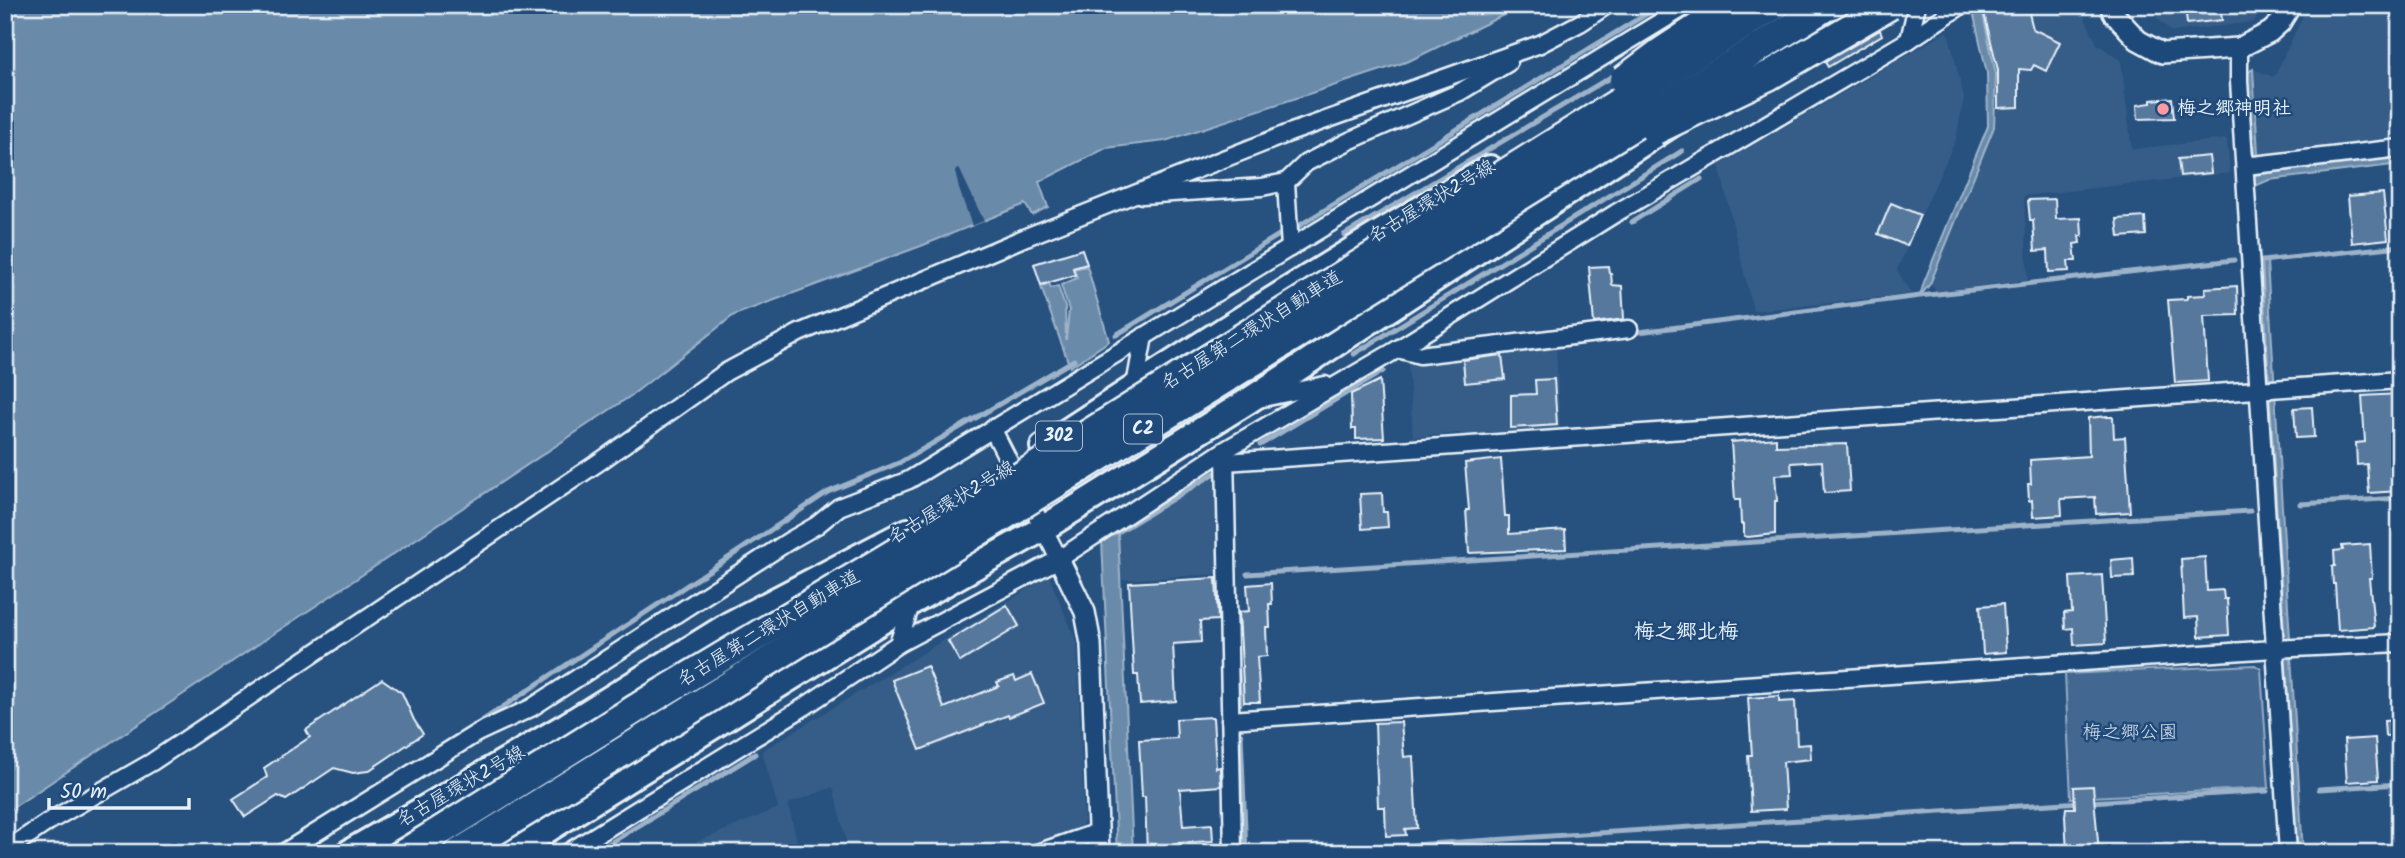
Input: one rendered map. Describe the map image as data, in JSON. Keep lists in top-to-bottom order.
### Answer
{
  "streets": {
    "highway": [
      "名古屋環状2号線",
      "名古屋第二環状自動車道",
      "C2",
      "302"
    ]
  },
  "districts": ["梅之郷北梅"],
  "parks": ["梅之郷公園"],
  "places": ["梅之郷神明社"],
  "scale_bar": "50 m"
}
